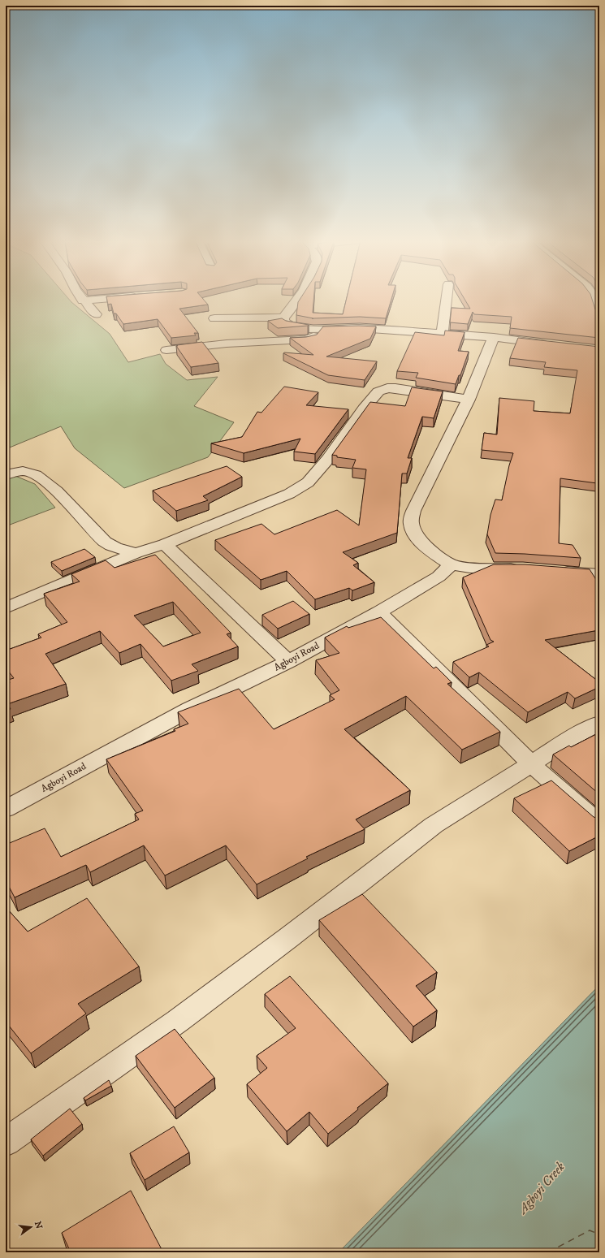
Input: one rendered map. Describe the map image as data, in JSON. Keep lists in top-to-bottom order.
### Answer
{
  "streets": {
    "street": ["Agboyi Road"]
  },
  "water": ["Agboyi Creek"],
  "north": "right"
}
